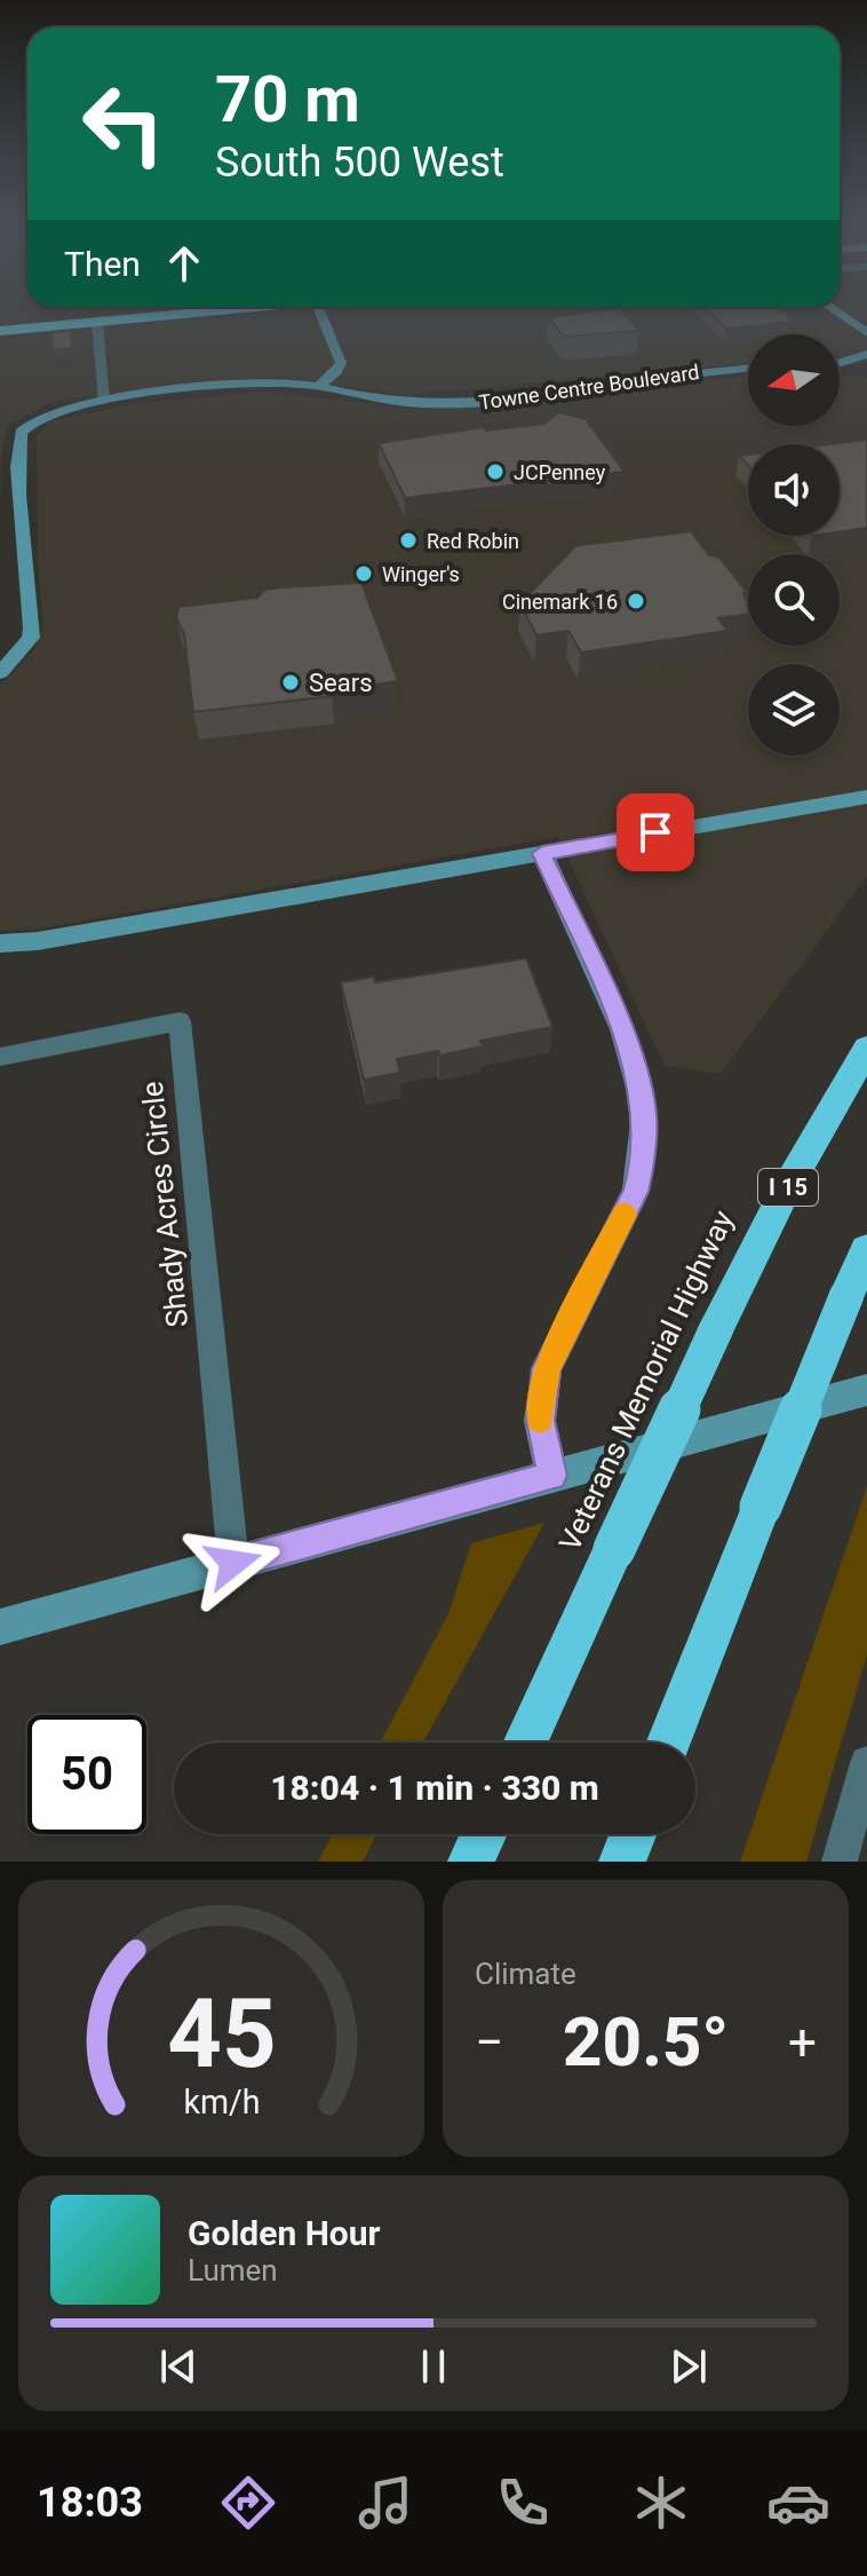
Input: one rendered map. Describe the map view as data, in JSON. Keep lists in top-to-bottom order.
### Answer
{
  "streets": {
    "highway": ["I 15", "Veterans Memorial Highway"],
    "street": ["Towne Centre Boulevard", "Shady Acres Circle"]
  },
  "places": [
    "JCPenney",
    "Red Robin",
    "Winger's",
    "Cinemark 16",
    "Sears"
  ],
  "north": "left",
  "page": {
    "turn": ["70 m", "South 500 West"],
    "then": "Then",
    "limit": "50",
    "trip": "18:04 · 1 min · 330 m",
    "tile": "Climate",
    "heat": ["−", "20.5°", "+"],
    "song": ["Golden Hour", "Lumen"],
    "tabs": "18:03",
    "gauge": ["45", "km/h"]
  }
}
